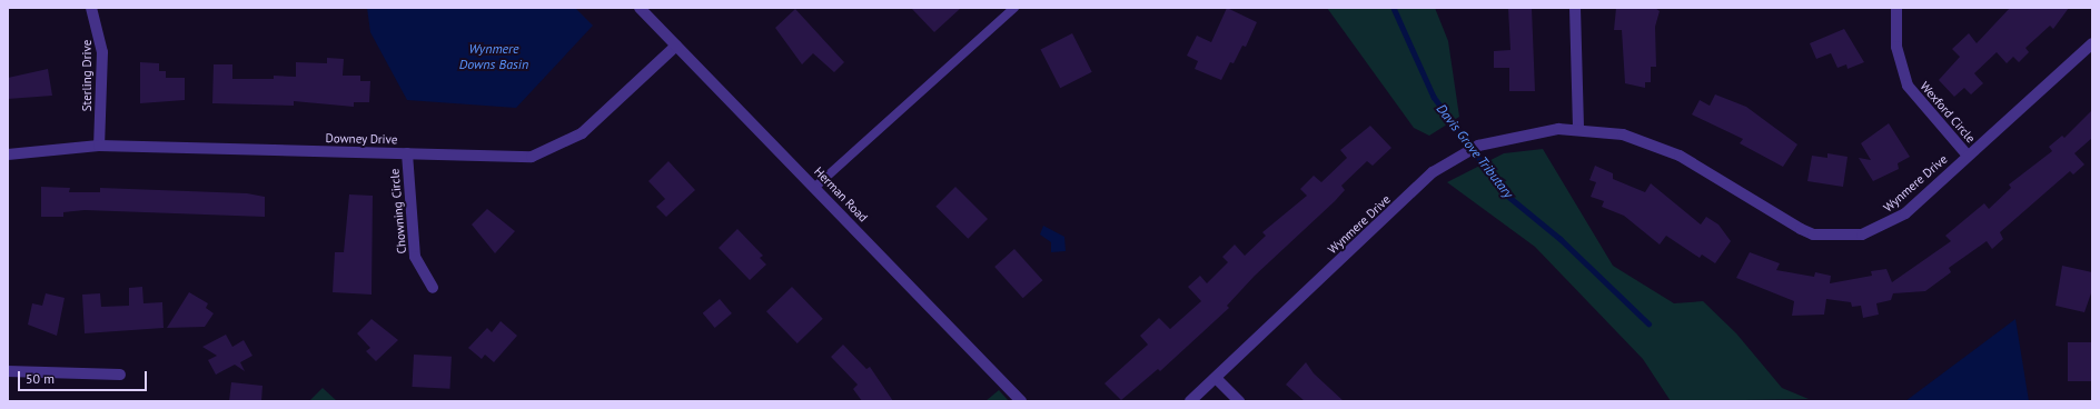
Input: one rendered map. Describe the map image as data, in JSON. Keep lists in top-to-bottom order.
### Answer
{
  "streets": {
    "street": [
      "Sterling Drive",
      "Wexford Circle",
      "Downey Drive",
      "Wynmere Drive",
      "Herman Road",
      "Chowning Circle"
    ]
  },
  "crossings": [
    ["Sterling Drive", "Downey Drive"],
    ["Wexford Circle", "Wynmere Drive"],
    ["Downey Drive", "Herman Road"],
    ["Downey Drive", "Chowning Circle"]
  ],
  "water": ["Wynmere Downs Basin", "Davis Grove Tributary"],
  "scale_bar": "50 m"
}
